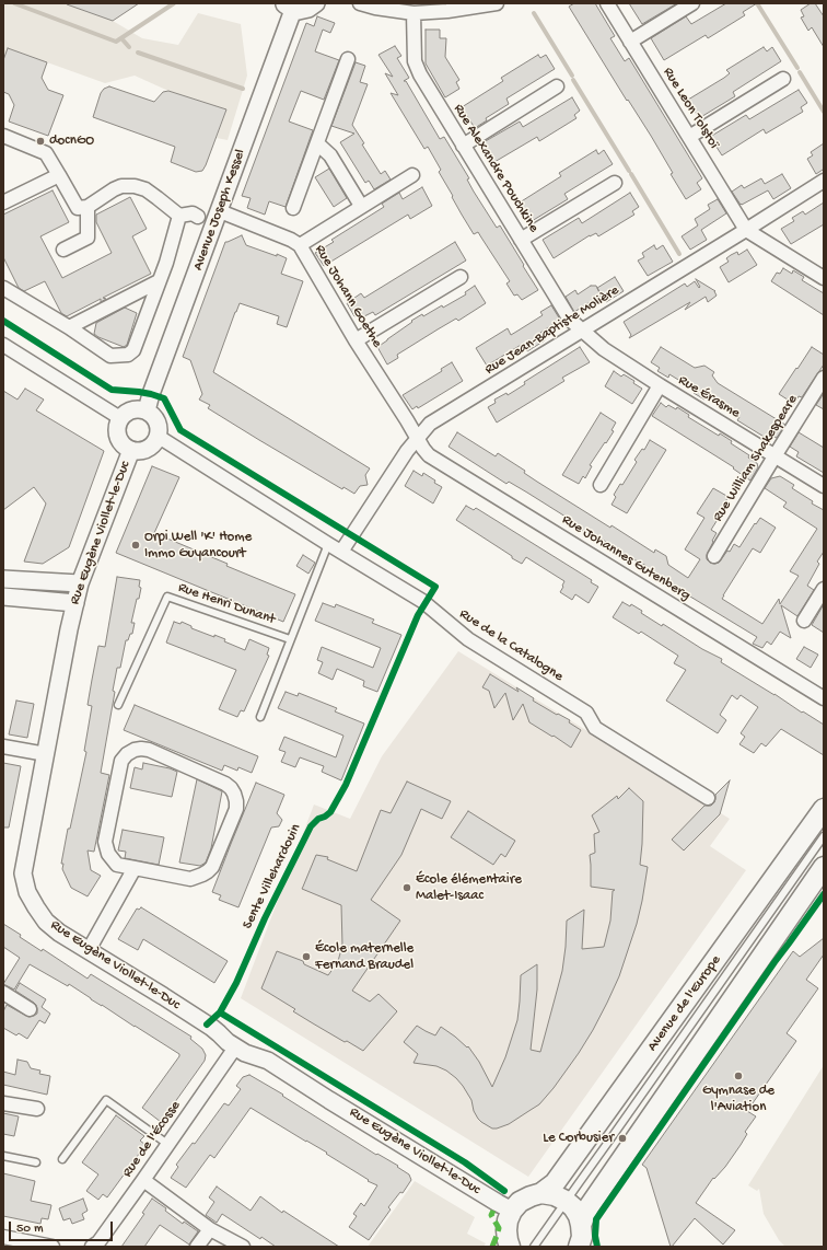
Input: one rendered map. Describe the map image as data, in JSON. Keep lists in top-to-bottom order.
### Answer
{
  "streets": {
    "main road": ["Avenue de l'Europe"],
    "street": [
      "Rue Leon Tolstoï",
      "Rue Alexandre Pouchkine",
      "Avenue Joseph Kessel",
      "Rue Johann Goethe",
      "Rue Jean-Baptiste Molière",
      "Rue Érasme",
      "Rue William Shakespeare",
      "Rue Eugène Viollet-le-Duc",
      "Rue Johannes Gutenberg",
      "Rue de la Catalogne",
      "Rue de l'Écosse"
    ],
    "lane": ["Rue Henri Dunant"],
    "cycle path": ["Sente Villehardouin"]
  },
  "crossings": [
    ["Rue Leon Tolstoï", "Rue Jean-Baptiste Molière"],
    ["Rue Alexandre Pouchkine", "Rue Jean-Baptiste Molière"],
    ["Rue Alexandre Pouchkine", "Rue Érasme"],
    ["Avenue Joseph Kessel", "Rue Johann Goethe"],
    ["Avenue Joseph Kessel", "Rue Eugène Viollet-le-Duc"],
    ["Avenue Joseph Kessel", "Rue de la Catalogne"],
    ["Rue Johann Goethe", "Rue Jean-Baptiste Molière"],
    ["Rue Johann Goethe", "Rue Johannes Gutenberg"],
    ["Rue Jean-Baptiste Molière", "Rue Érasme"],
    ["Rue Jean-Baptiste Molière", "Rue Johannes Gutenberg"],
    ["Rue Jean-Baptiste Molière", "Rue de la Catalogne"],
    ["Rue Érasme", "Rue William Shakespeare"],
    ["Rue Eugène Viollet-le-Duc", "Rue de la Catalogne"],
    ["Rue Eugène Viollet-le-Duc", "Avenue de l'Europe"],
    ["Rue Eugène Viollet-le-Duc", "Rue de l'Écosse"],
    ["Rue Henri Dunant", "Rue de la Catalogne"]
  ],
  "places": [
    "docnGO",
    "Orpi Well 'K' Home Immo Guyancourt",
    "École élémentaire Malet-Isaac",
    "École maternelle Fernand Braudel",
    "Gymnase de l'Aviation",
    "Le Corbusier"
  ],
  "scale_bar": "50 m"
}
